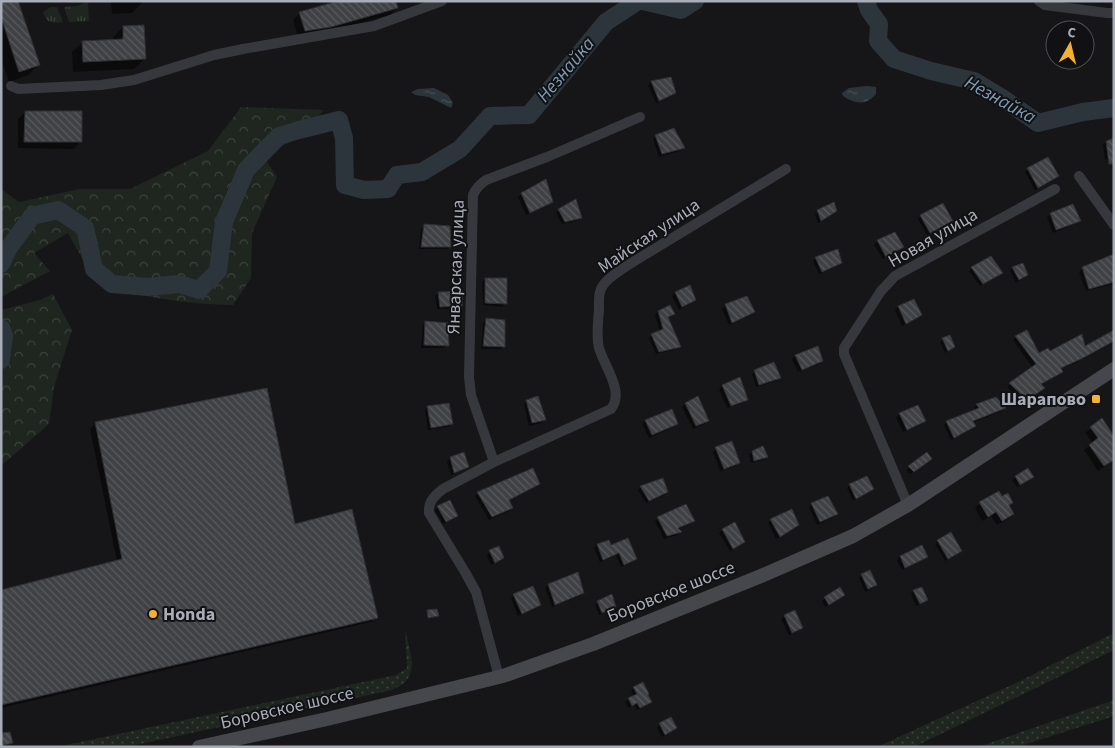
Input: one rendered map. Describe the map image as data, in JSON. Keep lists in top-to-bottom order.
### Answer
{
  "streets": {
    "main road": ["Боровское шоссе"],
    "street": ["Майская улица", "Новая улица", "Январская улица"]
  },
  "crossings": [
    ["Майская улица", "Январская улица"],
    ["Майская улица", "Боровское шоссе"],
    ["Новая улица", "Боровское шоссе"]
  ],
  "water": ["Незнайка"],
  "places": {
    "transit": ["Шарапово"],
    "other": ["Honda"]
  },
  "north": "top"
}
